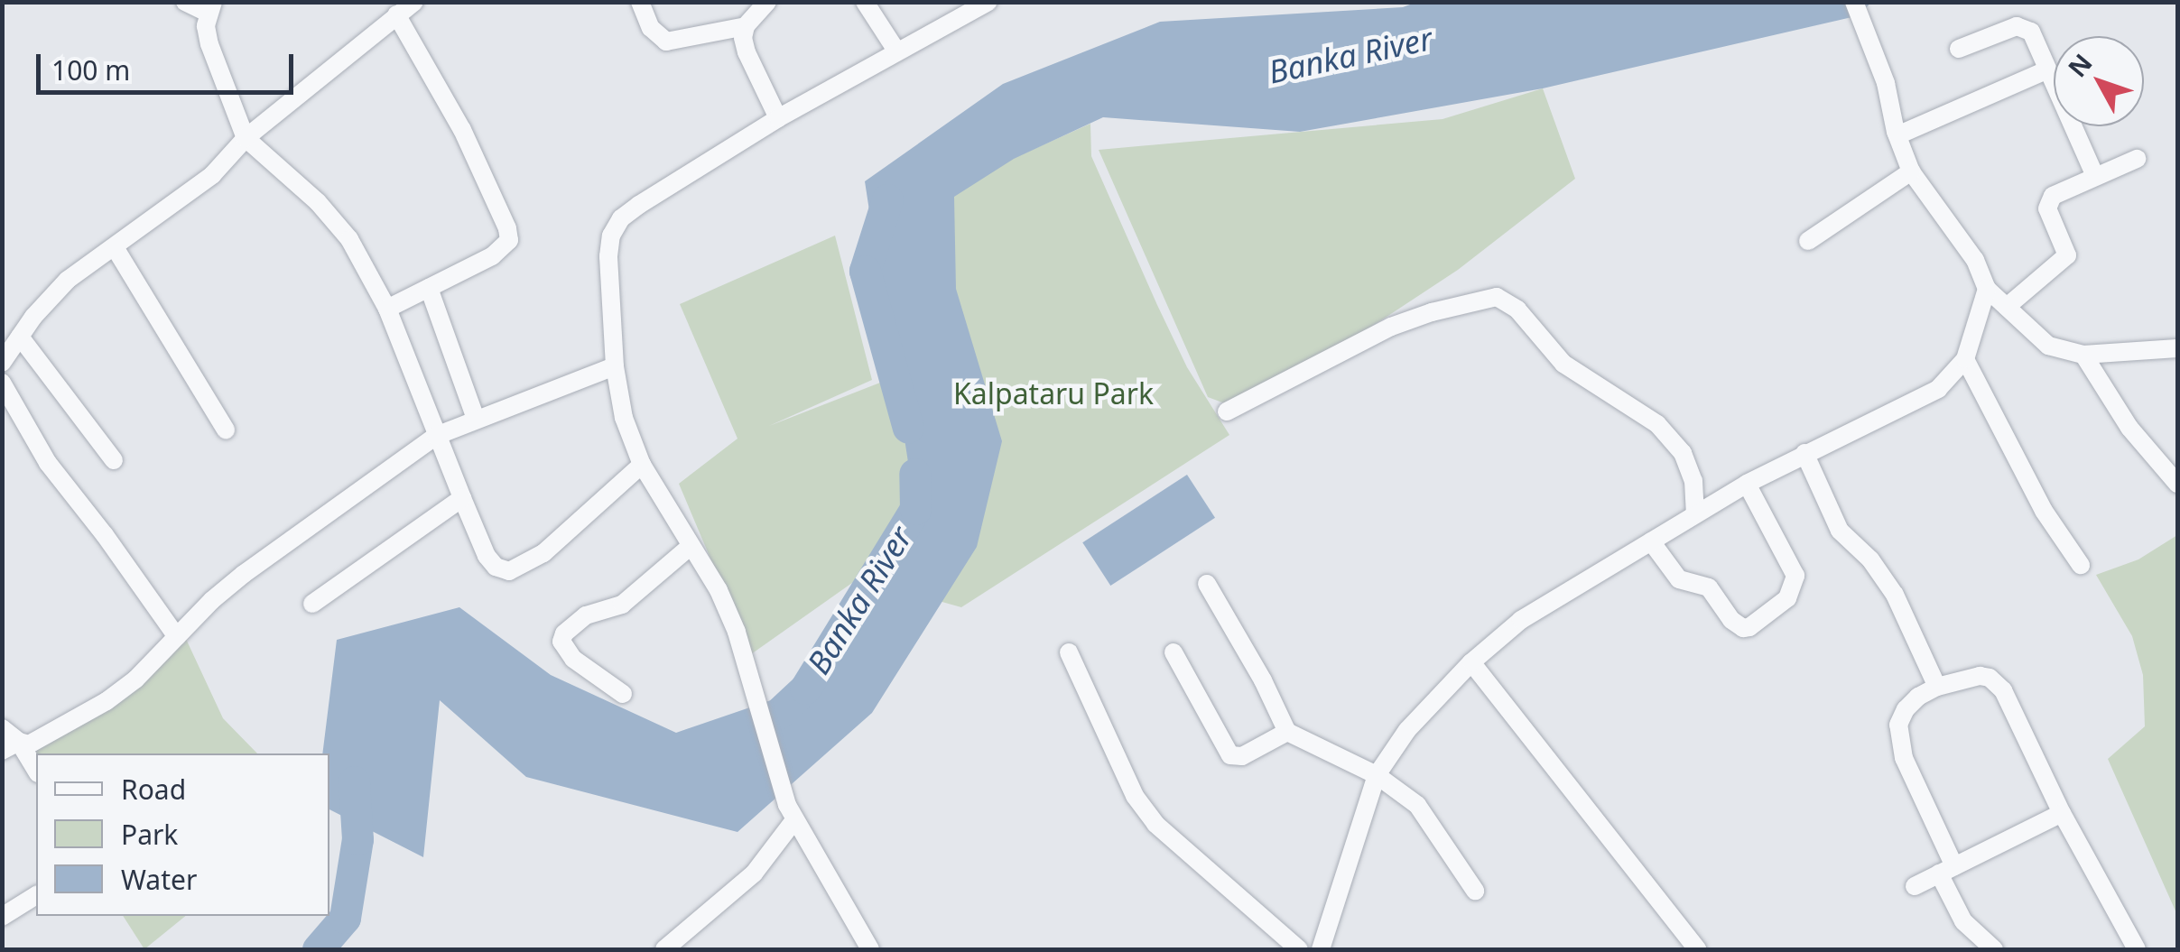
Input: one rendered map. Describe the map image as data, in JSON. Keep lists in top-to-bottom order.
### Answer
{
  "water": ["Banka River"],
  "parks": ["Kalpataru Park"],
  "legend": ["Road", "Park", "Water"],
  "scale_bar": "100 m",
  "north": "top left"
}
